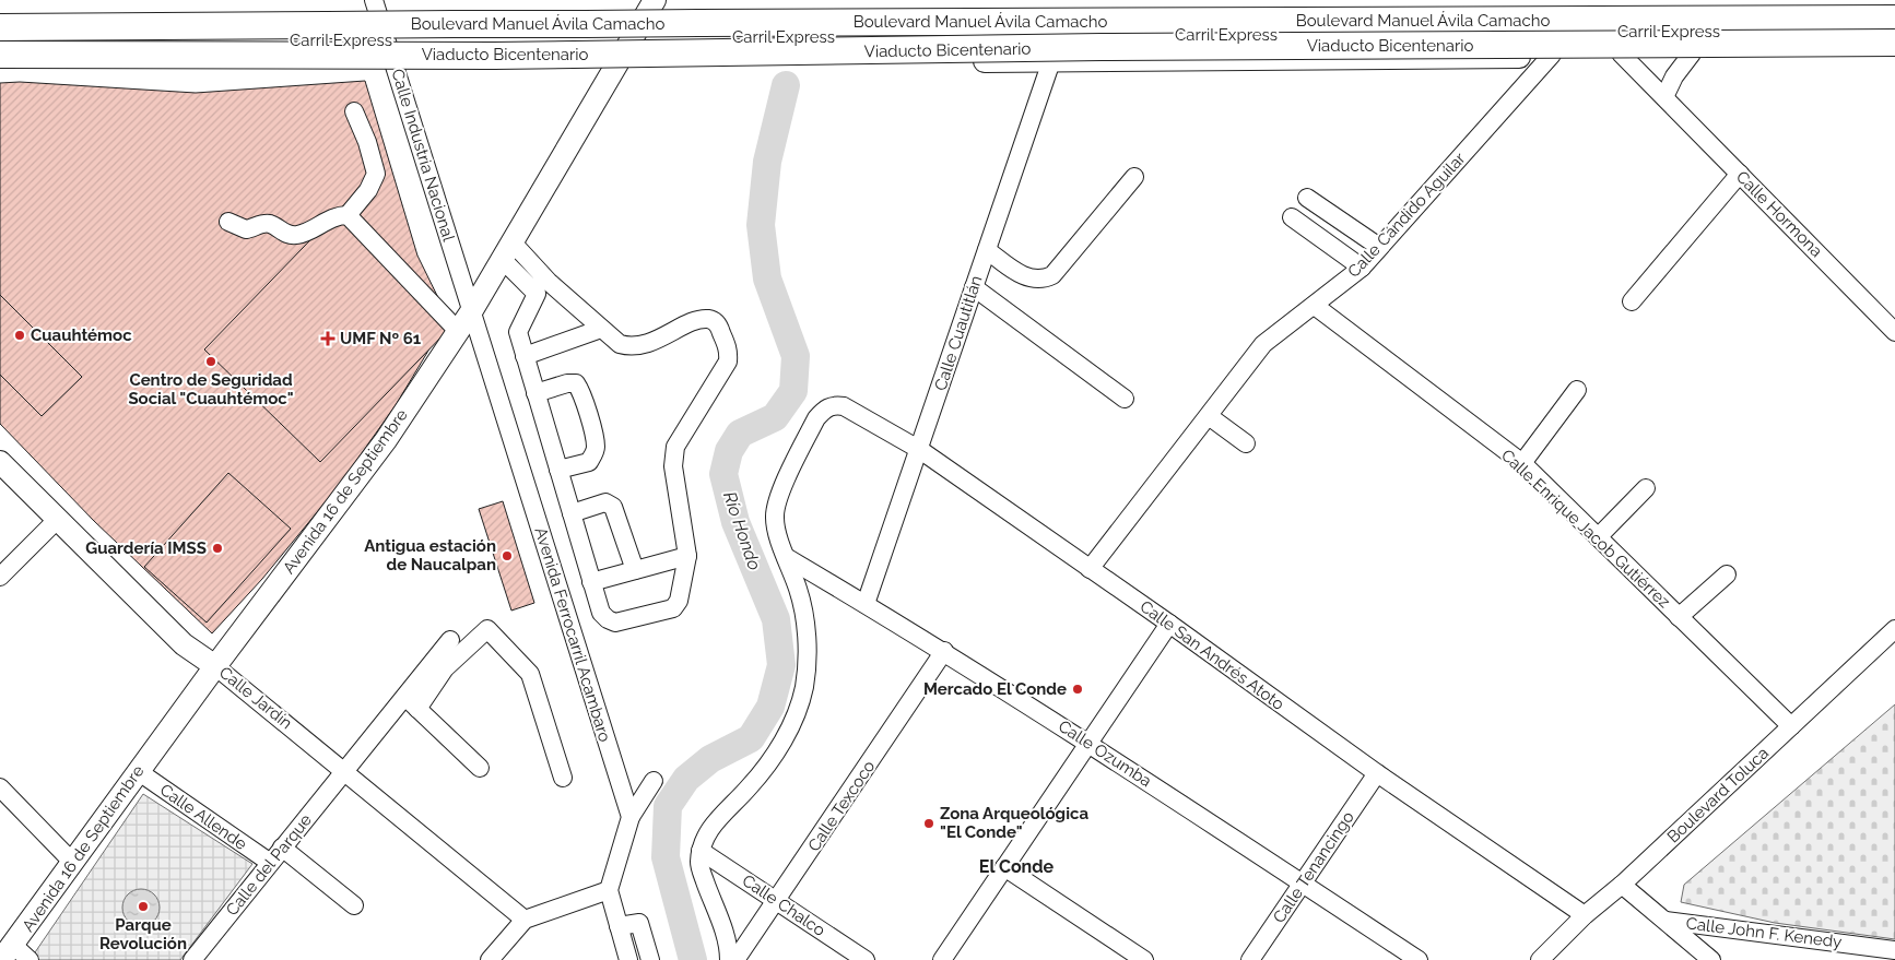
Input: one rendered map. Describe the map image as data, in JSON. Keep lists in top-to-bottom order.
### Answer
{
  "streets": {
    "highway": ["Boulevard Manuel Ávila Camacho", "Carril Express", "Viaducto Bicentenario"],
    "main road": ["Avenida 16 de Septiembre", "Calle Jardín"],
    "street": [
      "Calle Industria Nacional",
      "Calle Hormona",
      "Calle Cándido Aguilar",
      "Calle Cuautitlán",
      "Calle Enrique Jacob Gutiérrez",
      "Avenida Ferrocarril Acambaro",
      "Calle San Andrés Atoto",
      "Calle Ozumba",
      "Boulevard Toluca",
      "Calle Texcoco",
      "Calle Allende",
      "Calle del Parque",
      "Calle Tenancingo",
      "Calle Chalco",
      "Calle John F. Kenedy"
    ]
  },
  "crossings": [
    ["Calle Industria Nacional", "Avenida 16 de Septiembre"],
    ["Calle Industria Nacional", "Avenida Ferrocarril Acambaro"],
    ["Calle Cándido Aguilar", "Calle Enrique Jacob Gutiérrez"],
    ["Calle Cándido Aguilar", "Calle San Andrés Atoto"],
    ["Calle Cuautitlán", "Calle San Andrés Atoto"],
    ["Calle Cuautitlán", "Calle Ozumba"],
    ["Avenida 16 de Septiembre", "Avenida Ferrocarril Acambaro"],
    ["Avenida 16 de Septiembre", "Calle Jardín"],
    ["Avenida 16 de Septiembre", "Calle Allende"],
    ["Calle Enrique Jacob Gutiérrez", "Boulevard Toluca"],
    ["Calle San Andrés Atoto", "Calle Ozumba"],
    ["Calle San Andrés Atoto", "Boulevard Toluca"],
    ["Calle San Andrés Atoto", "Calle Tenancingo"],
    ["Calle Jardín", "Calle del Parque"],
    ["Calle Ozumba", "Calle Texcoco"],
    ["Calle Ozumba", "Calle Tenancingo"],
    ["Calle Texcoco", "Calle Chalco"],
    ["Calle Allende", "Calle del Parque"]
  ],
  "districts": ["El Conde"],
  "water": ["Río Hondo"],
  "places": {
    "other": [
      "Cuauhtémoc",
      "Centro de Seguridad Social \"Cuauhtémoc\"",
      "Guardería IMSS",
      "Antigua estación de Naucalpan",
      "Mercado El Conde",
      "Zona Arqueológica \"El Conde\"",
      "Parque Revolución"
    ],
    "health": ["UMF Nº 61"]
  }
}
